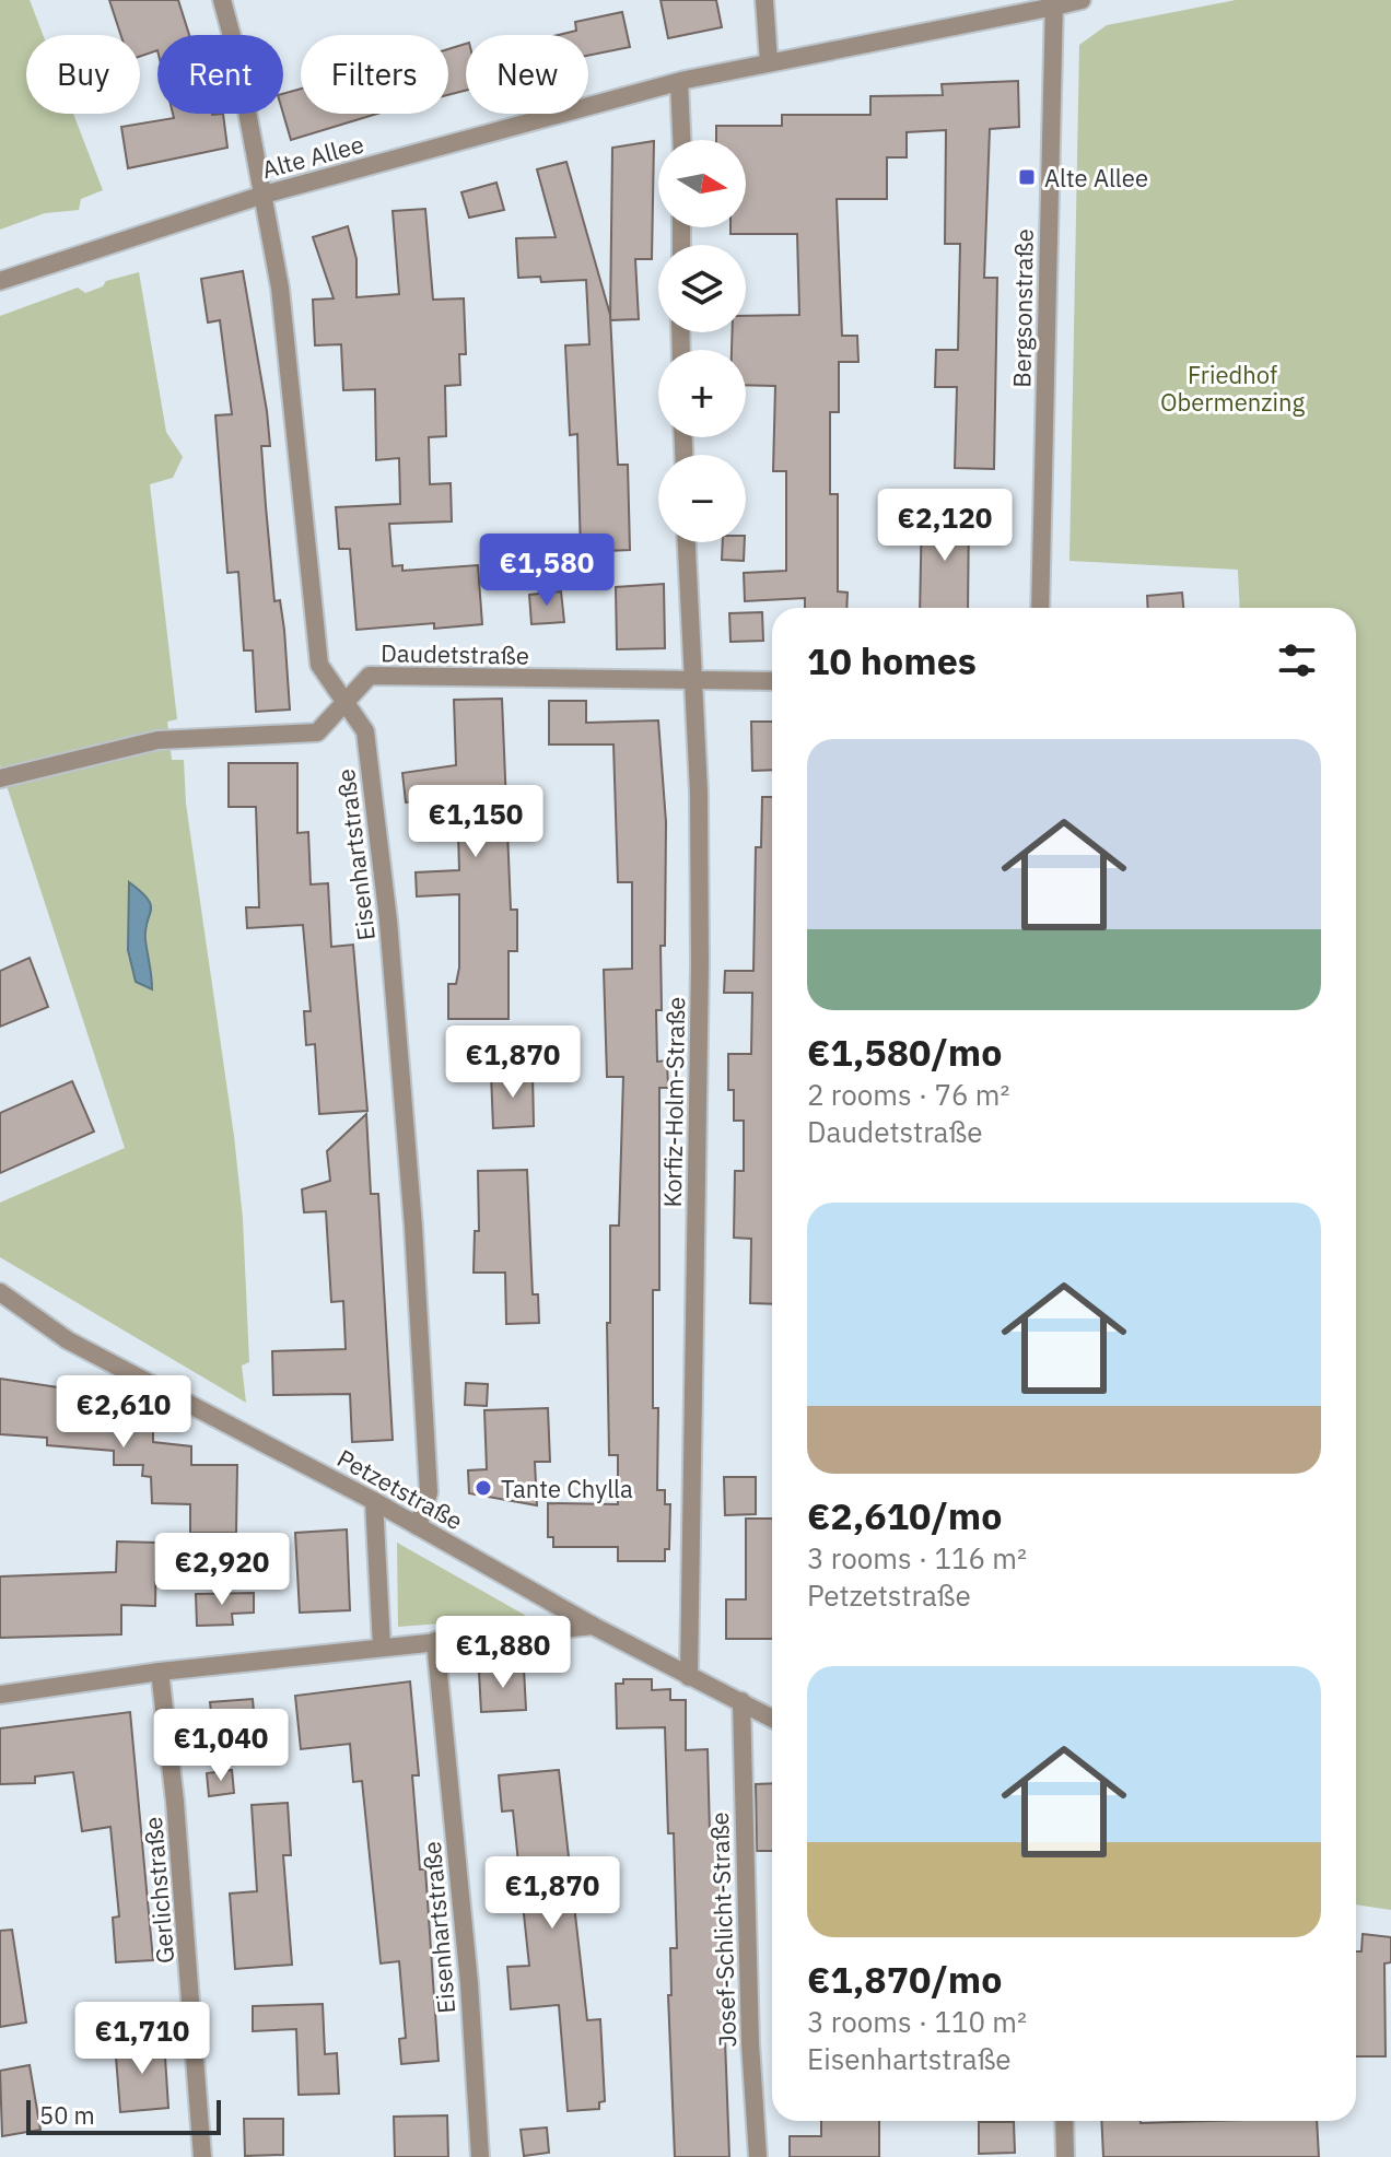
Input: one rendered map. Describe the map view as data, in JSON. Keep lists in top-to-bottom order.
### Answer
{
  "streets": {
    "street": [
      "Alte Allee",
      "Bergsonstraße",
      "Daudetstraße",
      "Eisenhartstraße",
      "Korfiz-Holm-Straße",
      "Petzetstraße",
      "Gerlichstraße",
      "Josef-Schlicht-Straße"
    ]
  },
  "crossings": [
    ["Alte Allee", "Bergsonstraße"],
    ["Alte Allee", "Eisenhartstraße"],
    ["Daudetstraße", "Eisenhartstraße"],
    ["Daudetstraße", "Korfiz-Holm-Straße"],
    ["Eisenhartstraße", "Petzetstraße"],
    ["Korfiz-Holm-Straße", "Petzetstraße"],
    ["Petzetstraße", "Josef-Schlicht-Straße"]
  ],
  "parks": ["Friedhof Obermenzing"],
  "places": {
    "transit": ["Alte Allee"],
    "other": ["Tante Chylla"]
  },
  "scale_bar": "50 m",
  "north": "right",
  "page": {
    "chip": [
      "Buy",
      "Rent",
      "Filters",
      "New"
    ],
    "map_buttons": ["+", "−"],
    "price": [
      "€2,120",
      "€1,580",
      "€1,150",
      "€1,870",
      "€2,610",
      "€2,920",
      "€1,880",
      "€1,040",
      "€1,870",
      "€1,710"
    ],
    "heading": "10 homes",
    "list": [
      {
        "name": "€1,580/mo",
        "note": "2 rooms · 76 m² · Daudetstraße"
      },
      {
        "name": "€2,610/mo",
        "note": "3 rooms · 116 m² · Petzetstraße"
      },
      {
        "name": "€1,870/mo",
        "note": "3 rooms · 110 m² · Eisenhartstraße"
      }
    ],
    "scale": "50 m"
  }
}
